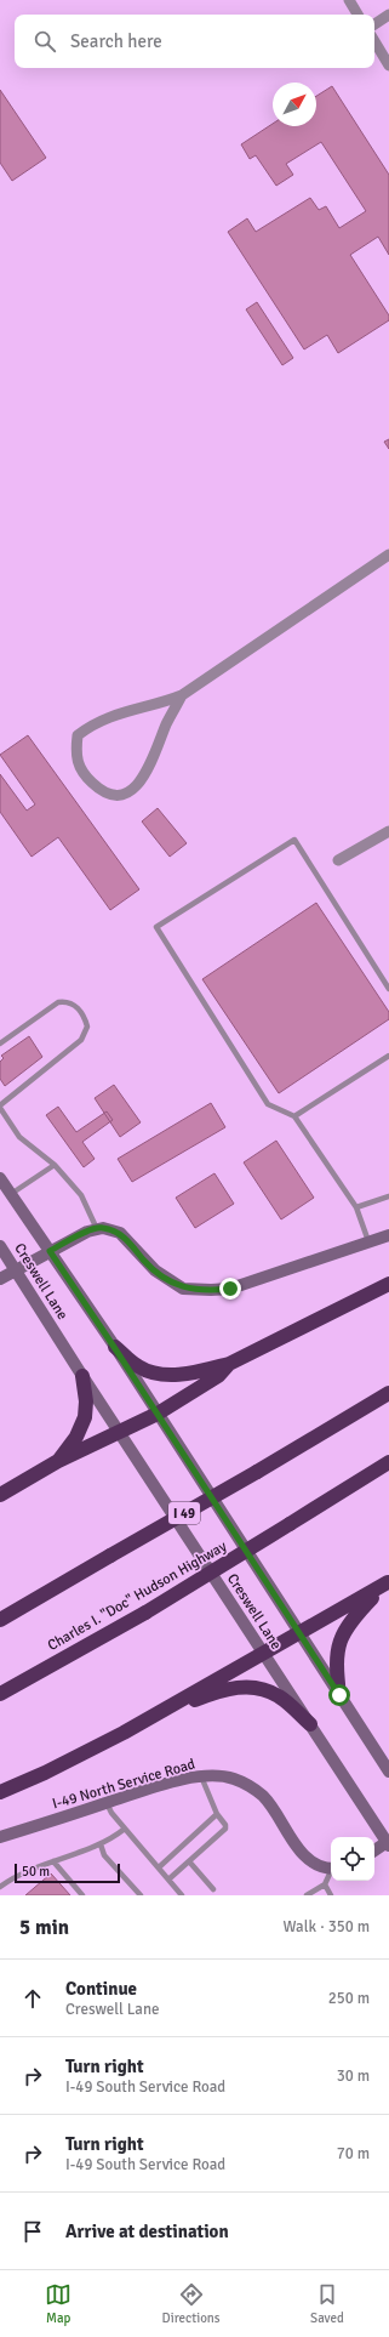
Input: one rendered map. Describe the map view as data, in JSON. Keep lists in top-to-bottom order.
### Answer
{
  "streets": {
    "highway": ["I 49", "Charles I. \"Doc\" Hudson Highway"],
    "main road": ["Creswell Lane", "I-49 North Service Road"]
  },
  "scale_bar": "50 m",
  "north": "top right",
  "page": {
    "search": "Search here",
    "scale": "50 m",
    "heading": ["5 min", "Walk · 350 m"],
    "list": [
      ["Continue", "Creswell Lane", "250 m"],
      ["Turn right", "I-49 South Service Road", "30 m"],
      ["Turn right", "I-49 South Service Road", "70 m"],
      "Arrive at destination"
    ],
    "nav": ["Map", "Directions", "Saved"]
  }
}
